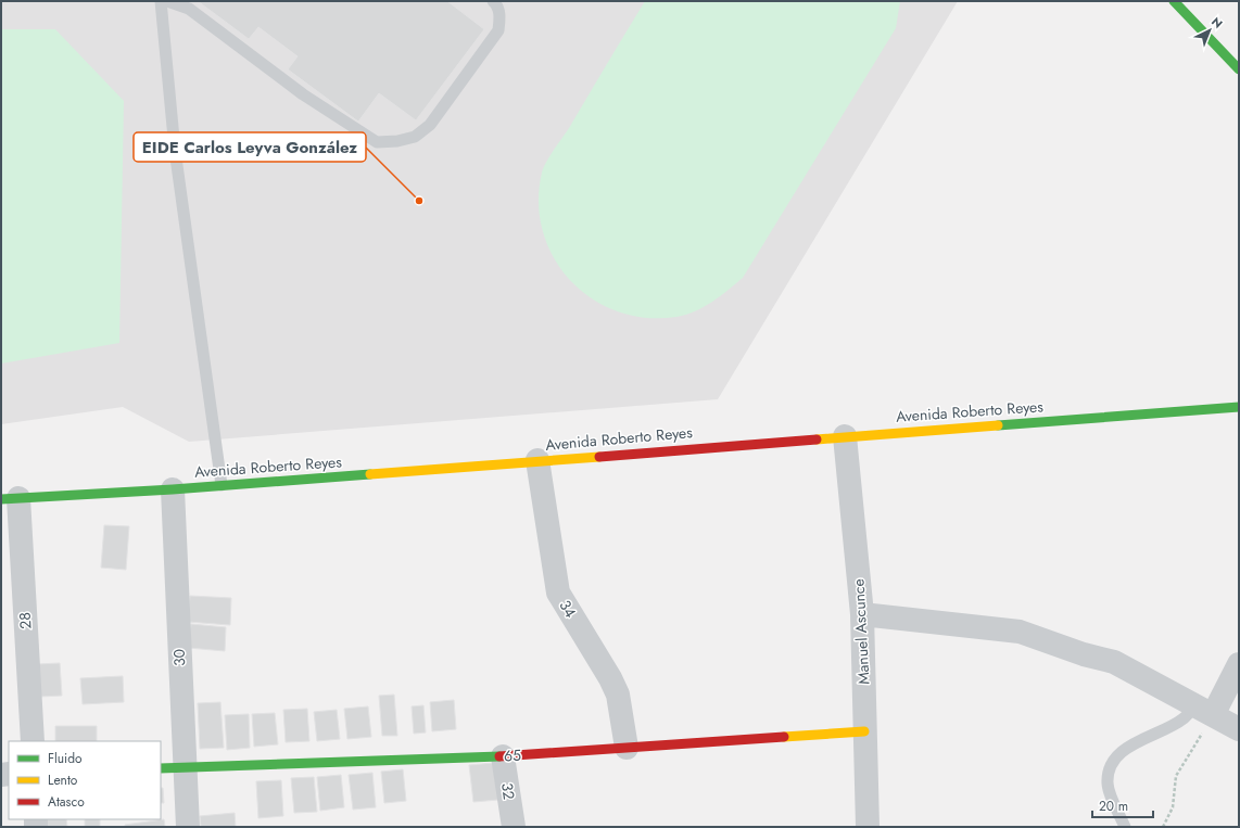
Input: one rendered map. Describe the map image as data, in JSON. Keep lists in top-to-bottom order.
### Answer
{
  "streets": {
    "main road": ["Avenida Roberto Reyes", "65"],
    "street": [
      "34",
      "28",
      "Manuel Ascunce",
      "30",
      "32"
    ]
  },
  "crossings": [
    ["Avenida Roberto Reyes", "34"],
    ["Avenida Roberto Reyes", "28"],
    ["Avenida Roberto Reyes", "Manuel Ascunce"],
    ["Avenida Roberto Reyes", "30"],
    ["34", "65"],
    ["Manuel Ascunce", "65"],
    ["30", "65"],
    ["65", "32"]
  ],
  "places": ["EIDE Carlos Leyva González"],
  "legend": ["Fluido", "Lento", "Atasco"],
  "scale_bar": "20 m",
  "north": "top right"
}
